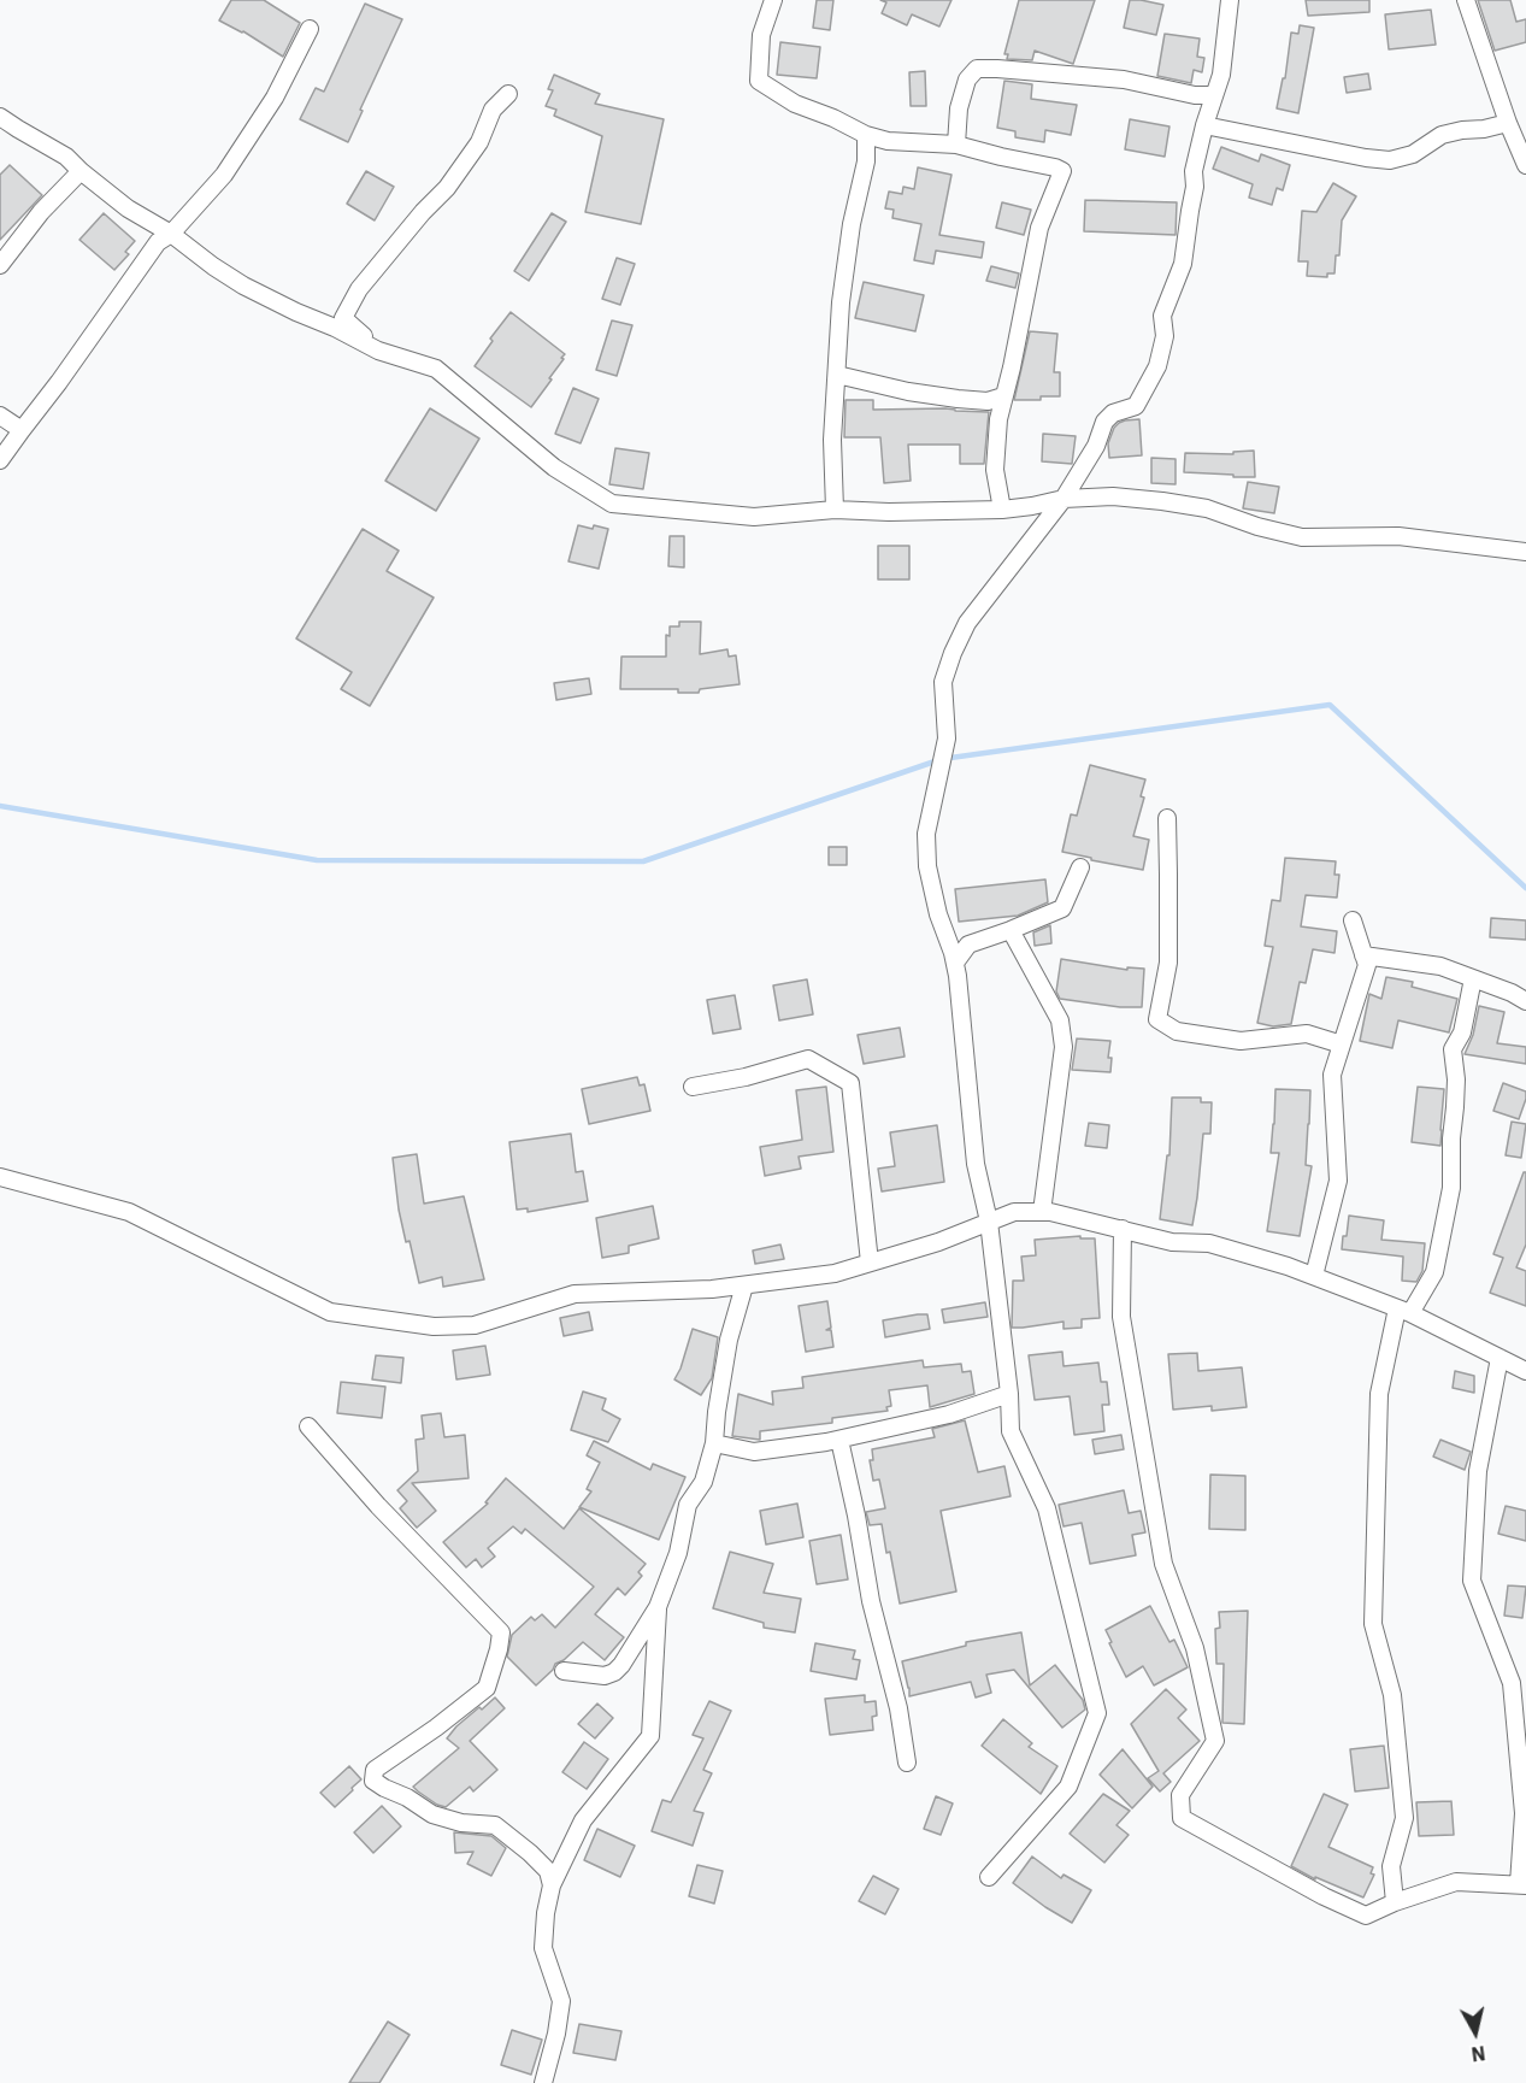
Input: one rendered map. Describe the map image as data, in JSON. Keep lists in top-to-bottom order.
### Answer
{
  "north": "bottom"
}
